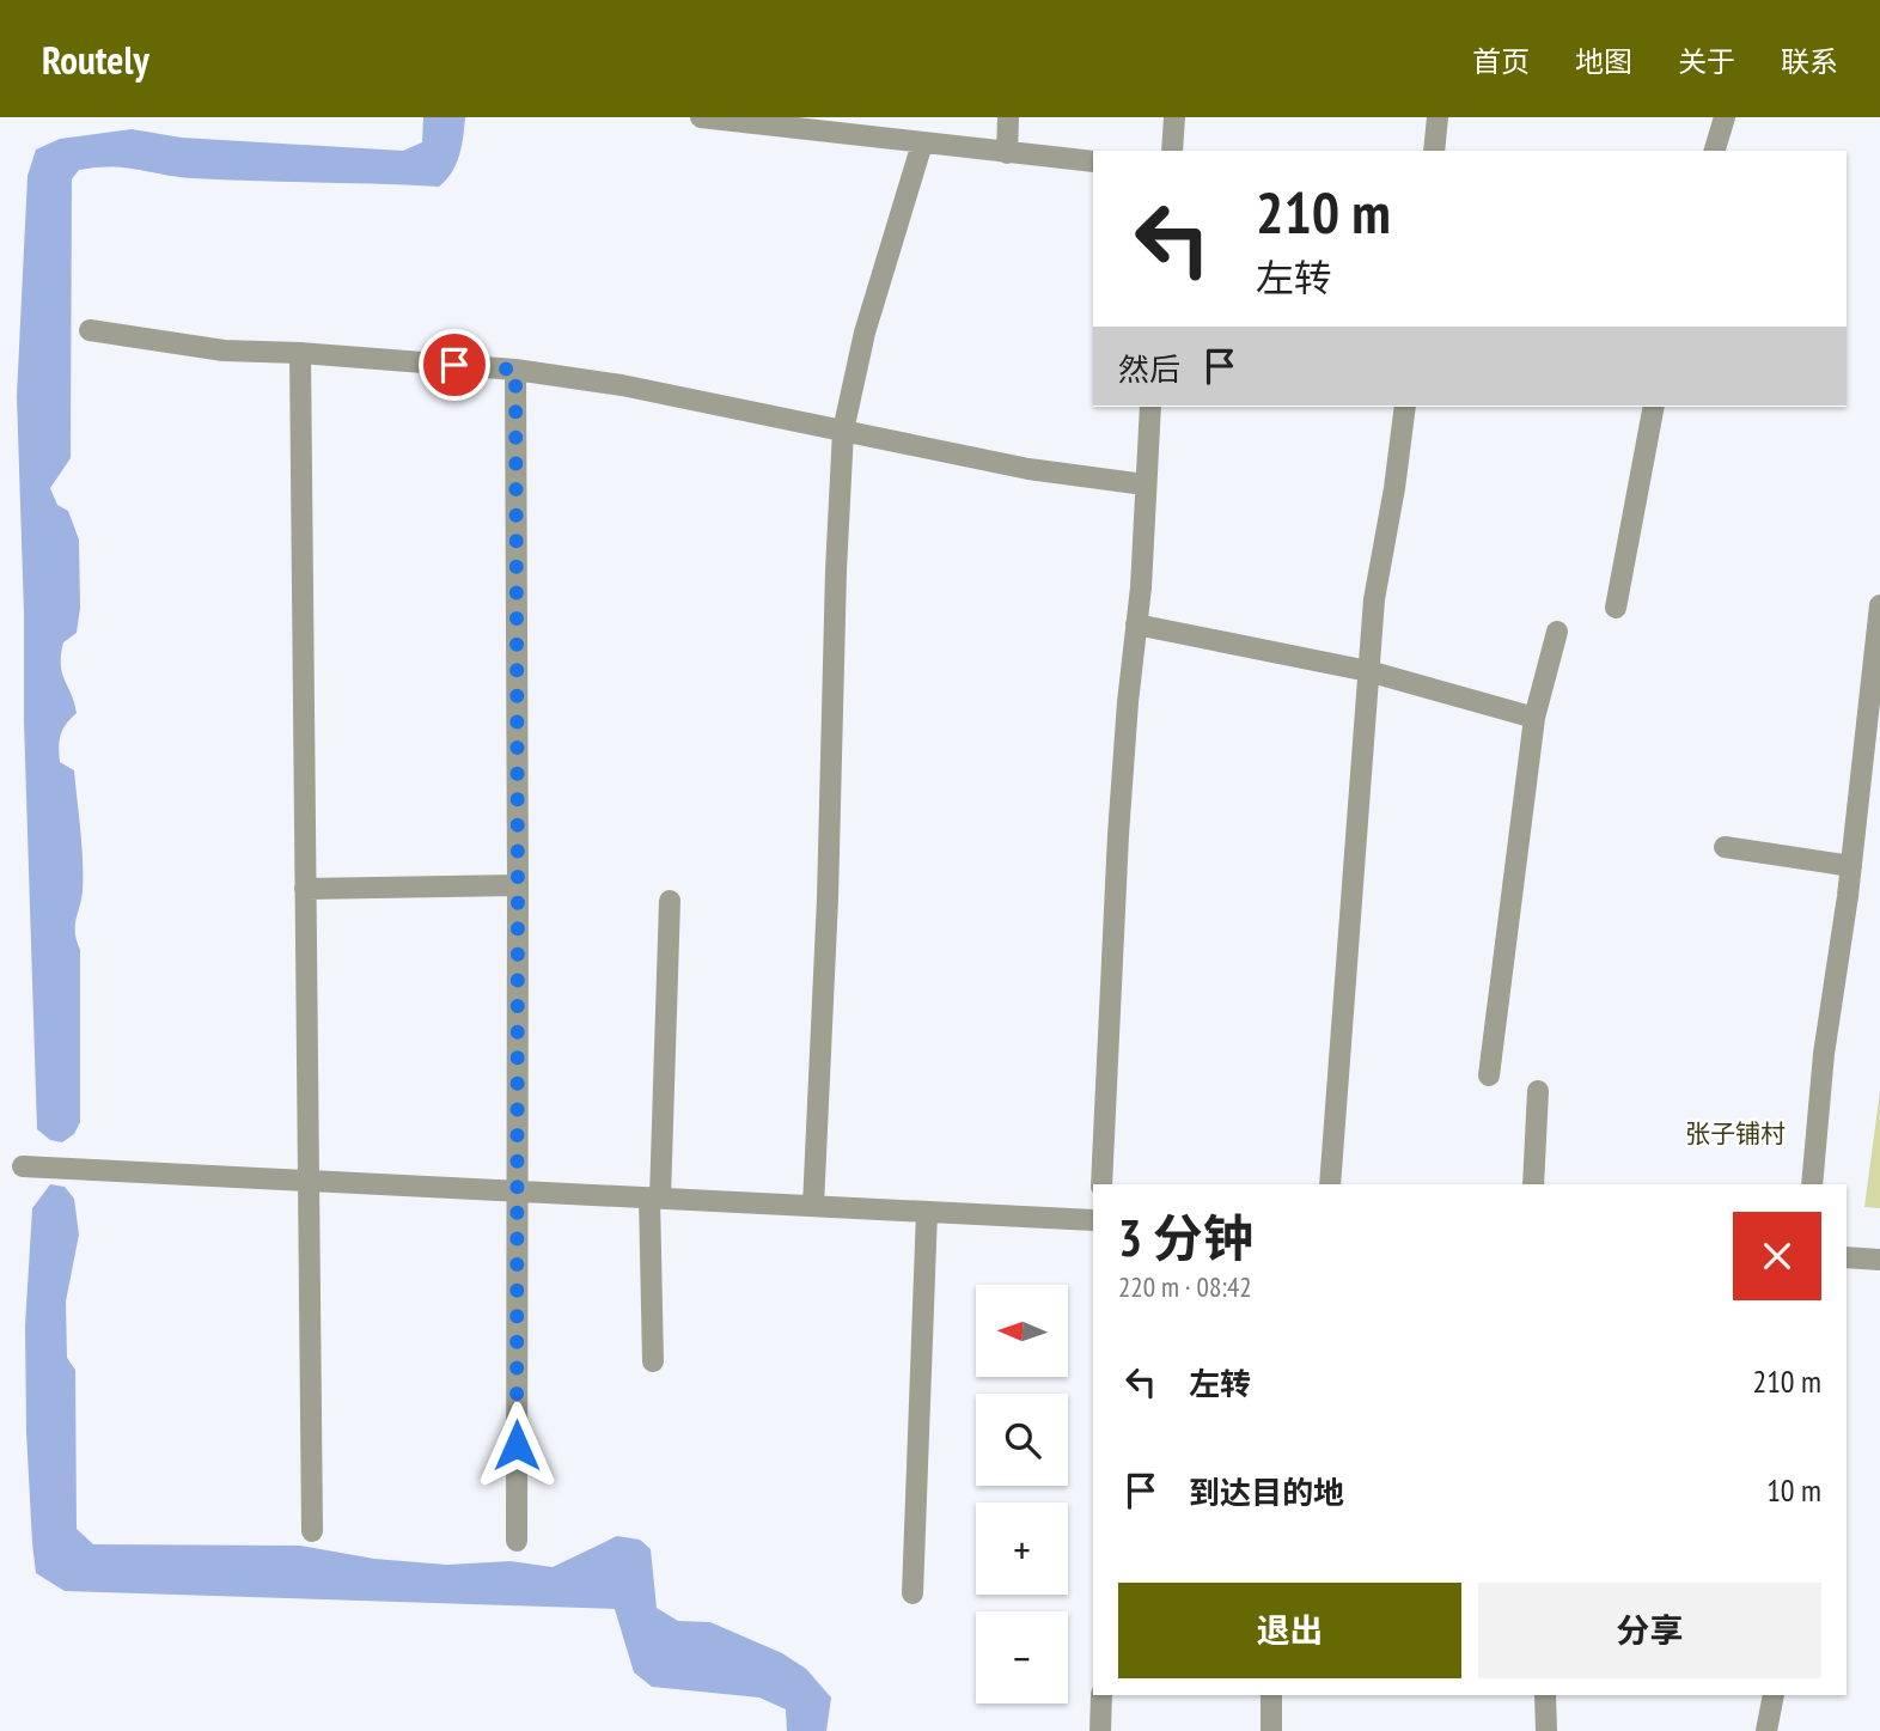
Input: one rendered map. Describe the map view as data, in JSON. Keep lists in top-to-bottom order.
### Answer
{
  "districts": ["张子铺村"],
  "north": "left",
  "page": {
    "header": "Routely",
    "nav": [
      "首页",
      "地图",
      "关于",
      "联系"
    ],
    "turn": ["210 m", "左转"],
    "then": "然后",
    "heading": ["3 分钟", "220 m · 08:42"],
    "map_buttons": ["+", "−"],
    "list": [
      {
        "name": "左转",
        "value": "210 m"
      },
      {
        "name": "到达目的地",
        "value": "10 m"
      }
    ],
    "buttons": ["退出", "分享"]
  }
}
